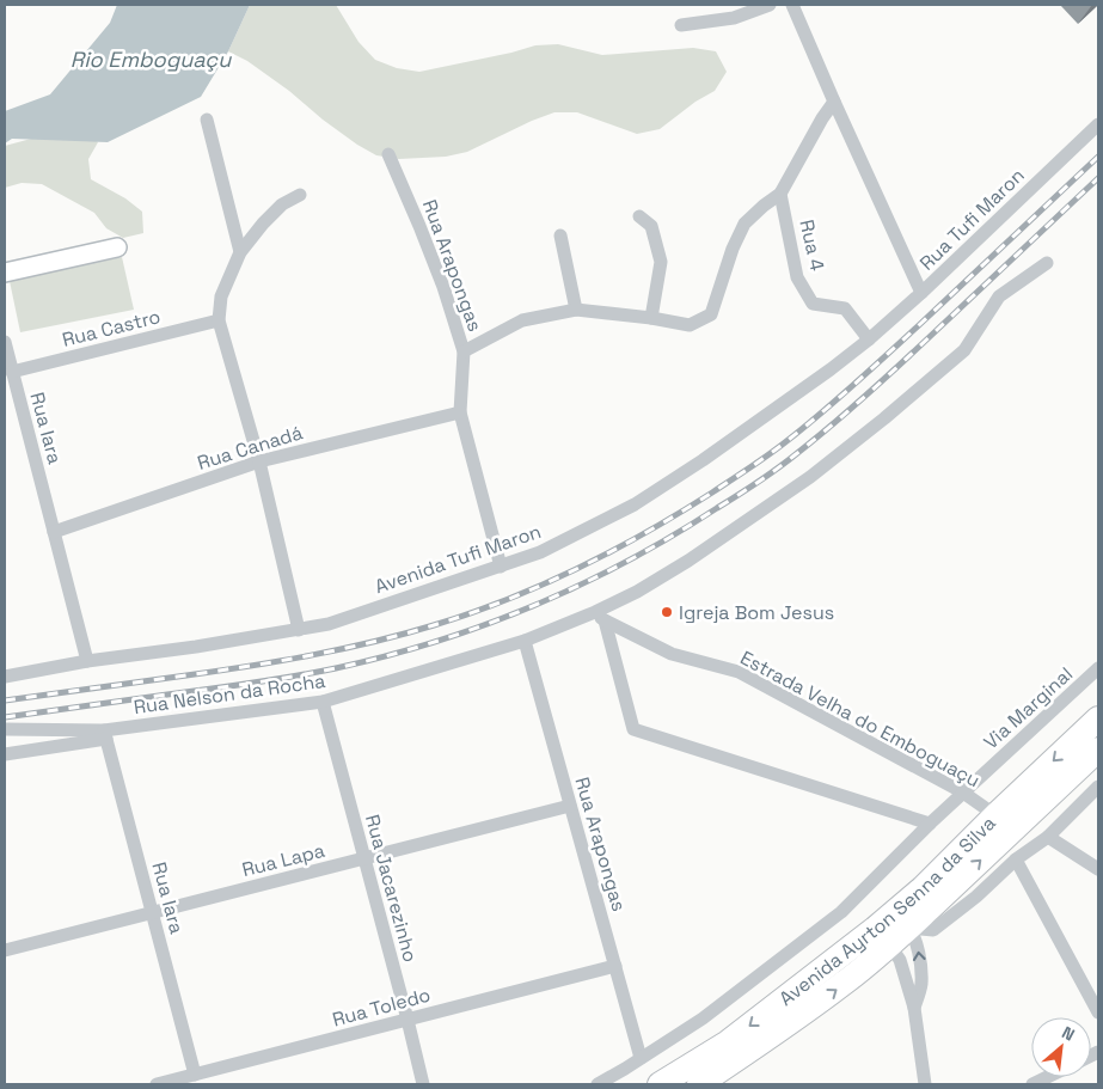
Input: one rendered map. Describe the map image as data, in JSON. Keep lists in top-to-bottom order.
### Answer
{
  "streets": {
    "highway": ["Avenida Ayrton Senna da Silva"],
    "street": [
      "Rua Tufi Maron",
      "Rua 4",
      "Rua Arapongas",
      "Rua Castro",
      "Rua Iara",
      "Rua Canadá",
      "Avenida Tufi Maron",
      "Rua Nelson da Rocha",
      "Via Marginal",
      "Estrada Velha do Emboguaçu",
      "Rua Lapa",
      "Rua Jacarezinho",
      "Rua Toledo"
    ]
  },
  "crossings": [
    ["Rua Tufi Maron", "Rua 4"],
    ["Rua Tufi Maron", "Avenida Tufi Maron"],
    ["Rua 4", "Avenida Tufi Maron"],
    ["Rua Arapongas", "Rua Canadá"],
    ["Rua Arapongas", "Avenida Tufi Maron"],
    ["Rua Arapongas", "Rua Nelson da Rocha"],
    ["Rua Arapongas", "Via Marginal"],
    ["Rua Arapongas", "Rua Lapa"],
    ["Rua Arapongas", "Rua Toledo"],
    ["Rua Castro", "Rua Iara"],
    ["Rua Iara", "Rua Canadá"],
    ["Rua Iara", "Avenida Tufi Maron"],
    ["Rua Iara", "Rua Nelson da Rocha"],
    ["Rua Iara", "Rua Lapa"],
    ["Rua Iara", "Rua Toledo"],
    ["Rua Nelson da Rocha", "Estrada Velha do Emboguaçu"],
    ["Rua Nelson da Rocha", "Rua Jacarezinho"],
    ["Via Marginal", "Estrada Velha do Emboguaçu"],
    ["Estrada Velha do Emboguaçu", "Avenida Ayrton Senna da Silva"],
    ["Rua Lapa", "Rua Jacarezinho"],
    ["Rua Jacarezinho", "Rua Toledo"]
  ],
  "water": ["Rio Emboguaçu"],
  "places": ["Igreja Bom Jesus"],
  "north": "top right"
}
